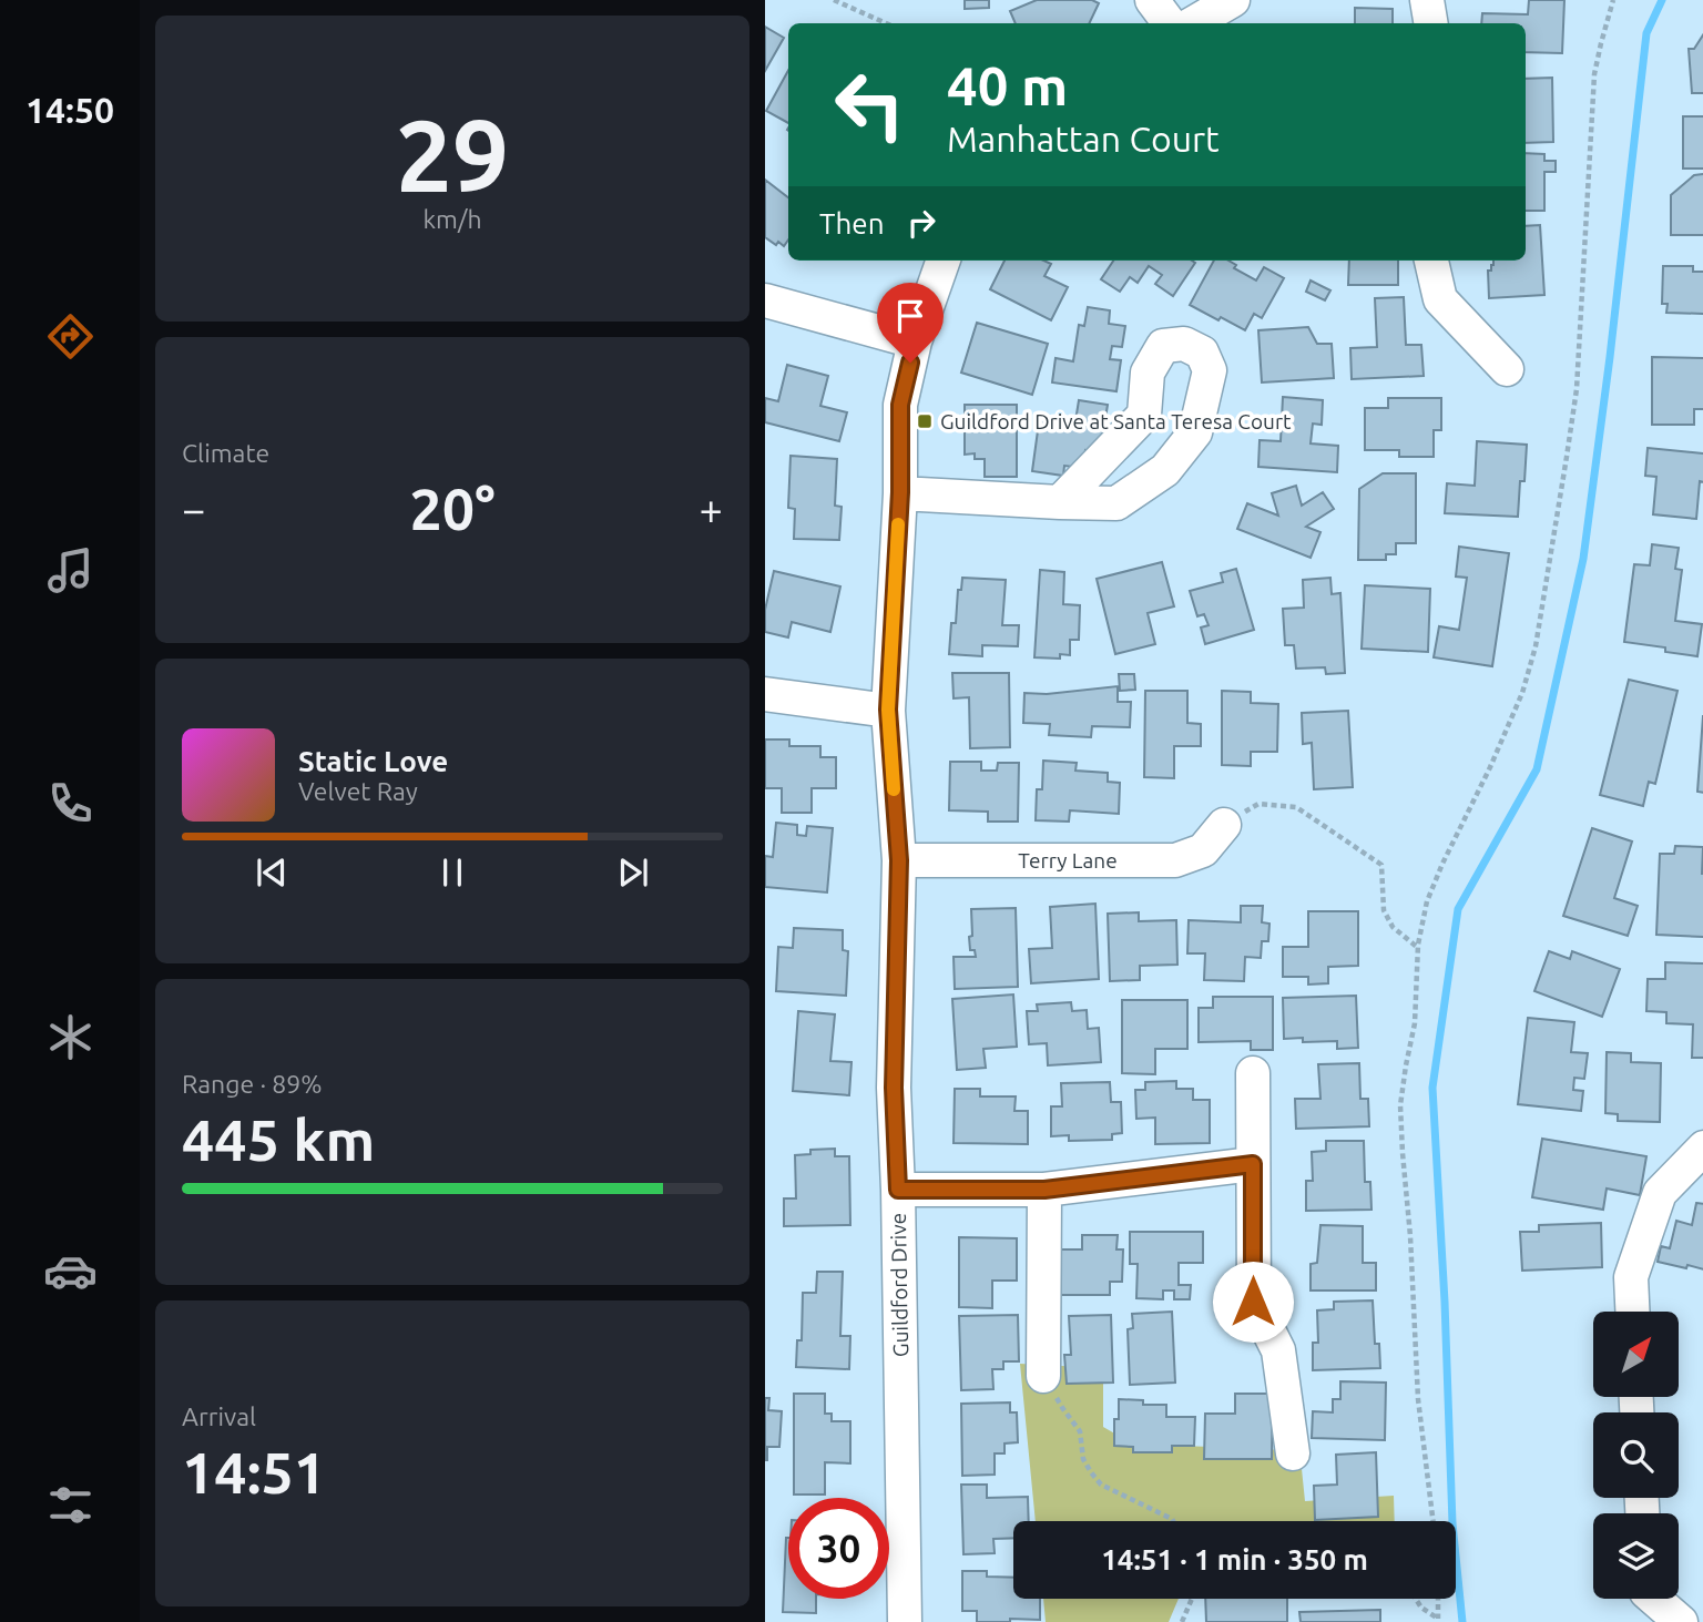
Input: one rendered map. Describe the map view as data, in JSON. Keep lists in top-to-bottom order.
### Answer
{
  "streets": {
    "street": ["Terry Lane", "Guildford Drive"]
  },
  "crossings": [
    ["Terry Lane", "Guildford Drive"]
  ],
  "places": {
    "transit": ["Guildford Drive at Santa Teresa Court"]
  },
  "north": "top right",
  "page": {
    "tabs": "14:50",
    "tile": [
      ["29", "km/h"],
      "Climate",
      ["Range · 89%", "445 km"],
      ["Arrival", "14:51"]
    ],
    "turn": ["40 m", "Manhattan Court"],
    "then": "Then",
    "heat": ["−", "20°", "+"],
    "song": ["Static Love", "Velvet Ray"],
    "limit": "30",
    "trip": "14:51 · 1 min · 350 m"
  }
}
